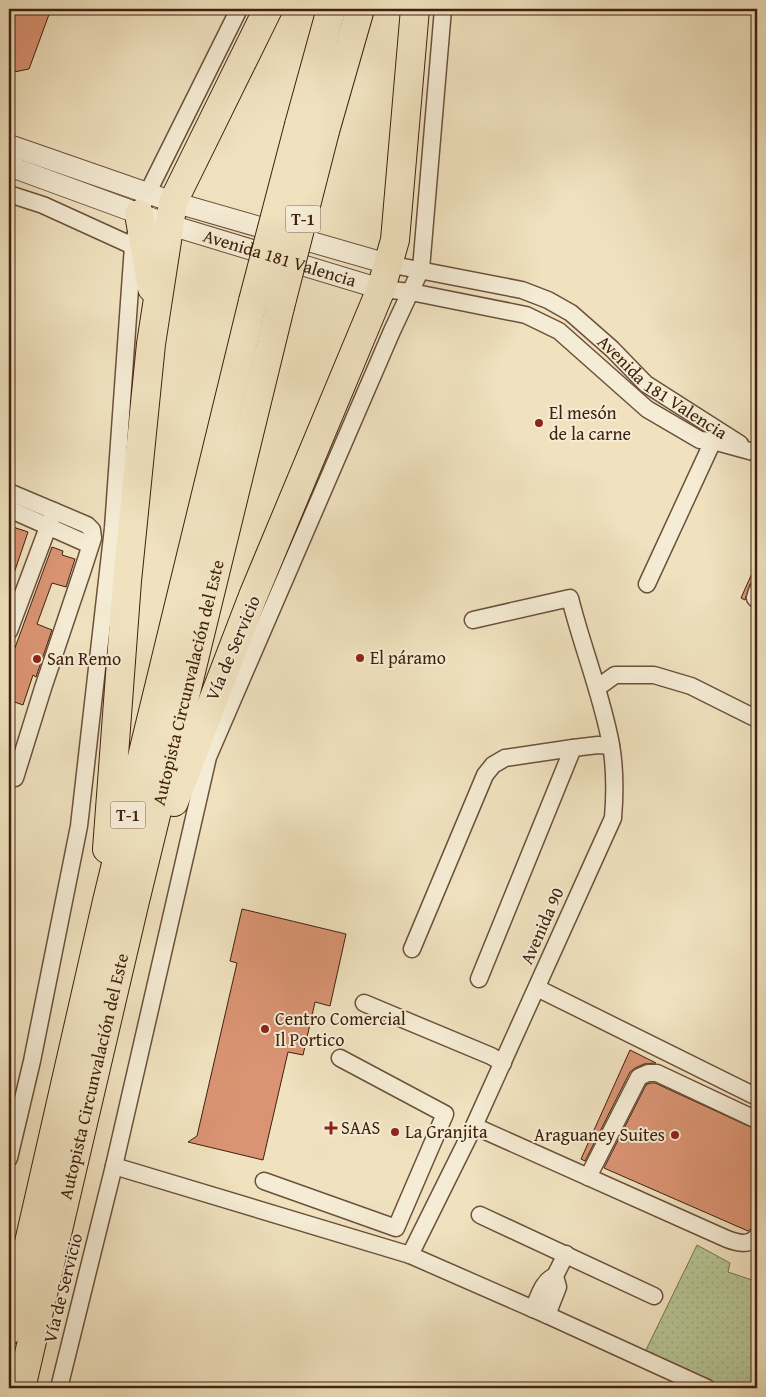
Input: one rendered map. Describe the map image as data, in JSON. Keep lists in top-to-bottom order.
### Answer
{
  "streets": {
    "highway": ["T-1", "Autopista Circunvalación del Este"],
    "street": ["Avenida 181 Valencia", "Vía de Servicio", "Avenida 90"]
  },
  "crossings": [
    ["Avenida 181 Valencia", "Vía de Servicio"]
  ],
  "places": {
    "other": [
      "El mesón de la carne",
      "El páramo",
      "San Remo",
      "Centro Comercial Il Portico",
      "La Granjita",
      "Araguaney Suites"
    ],
    "health": ["SAAS"]
  }
}
